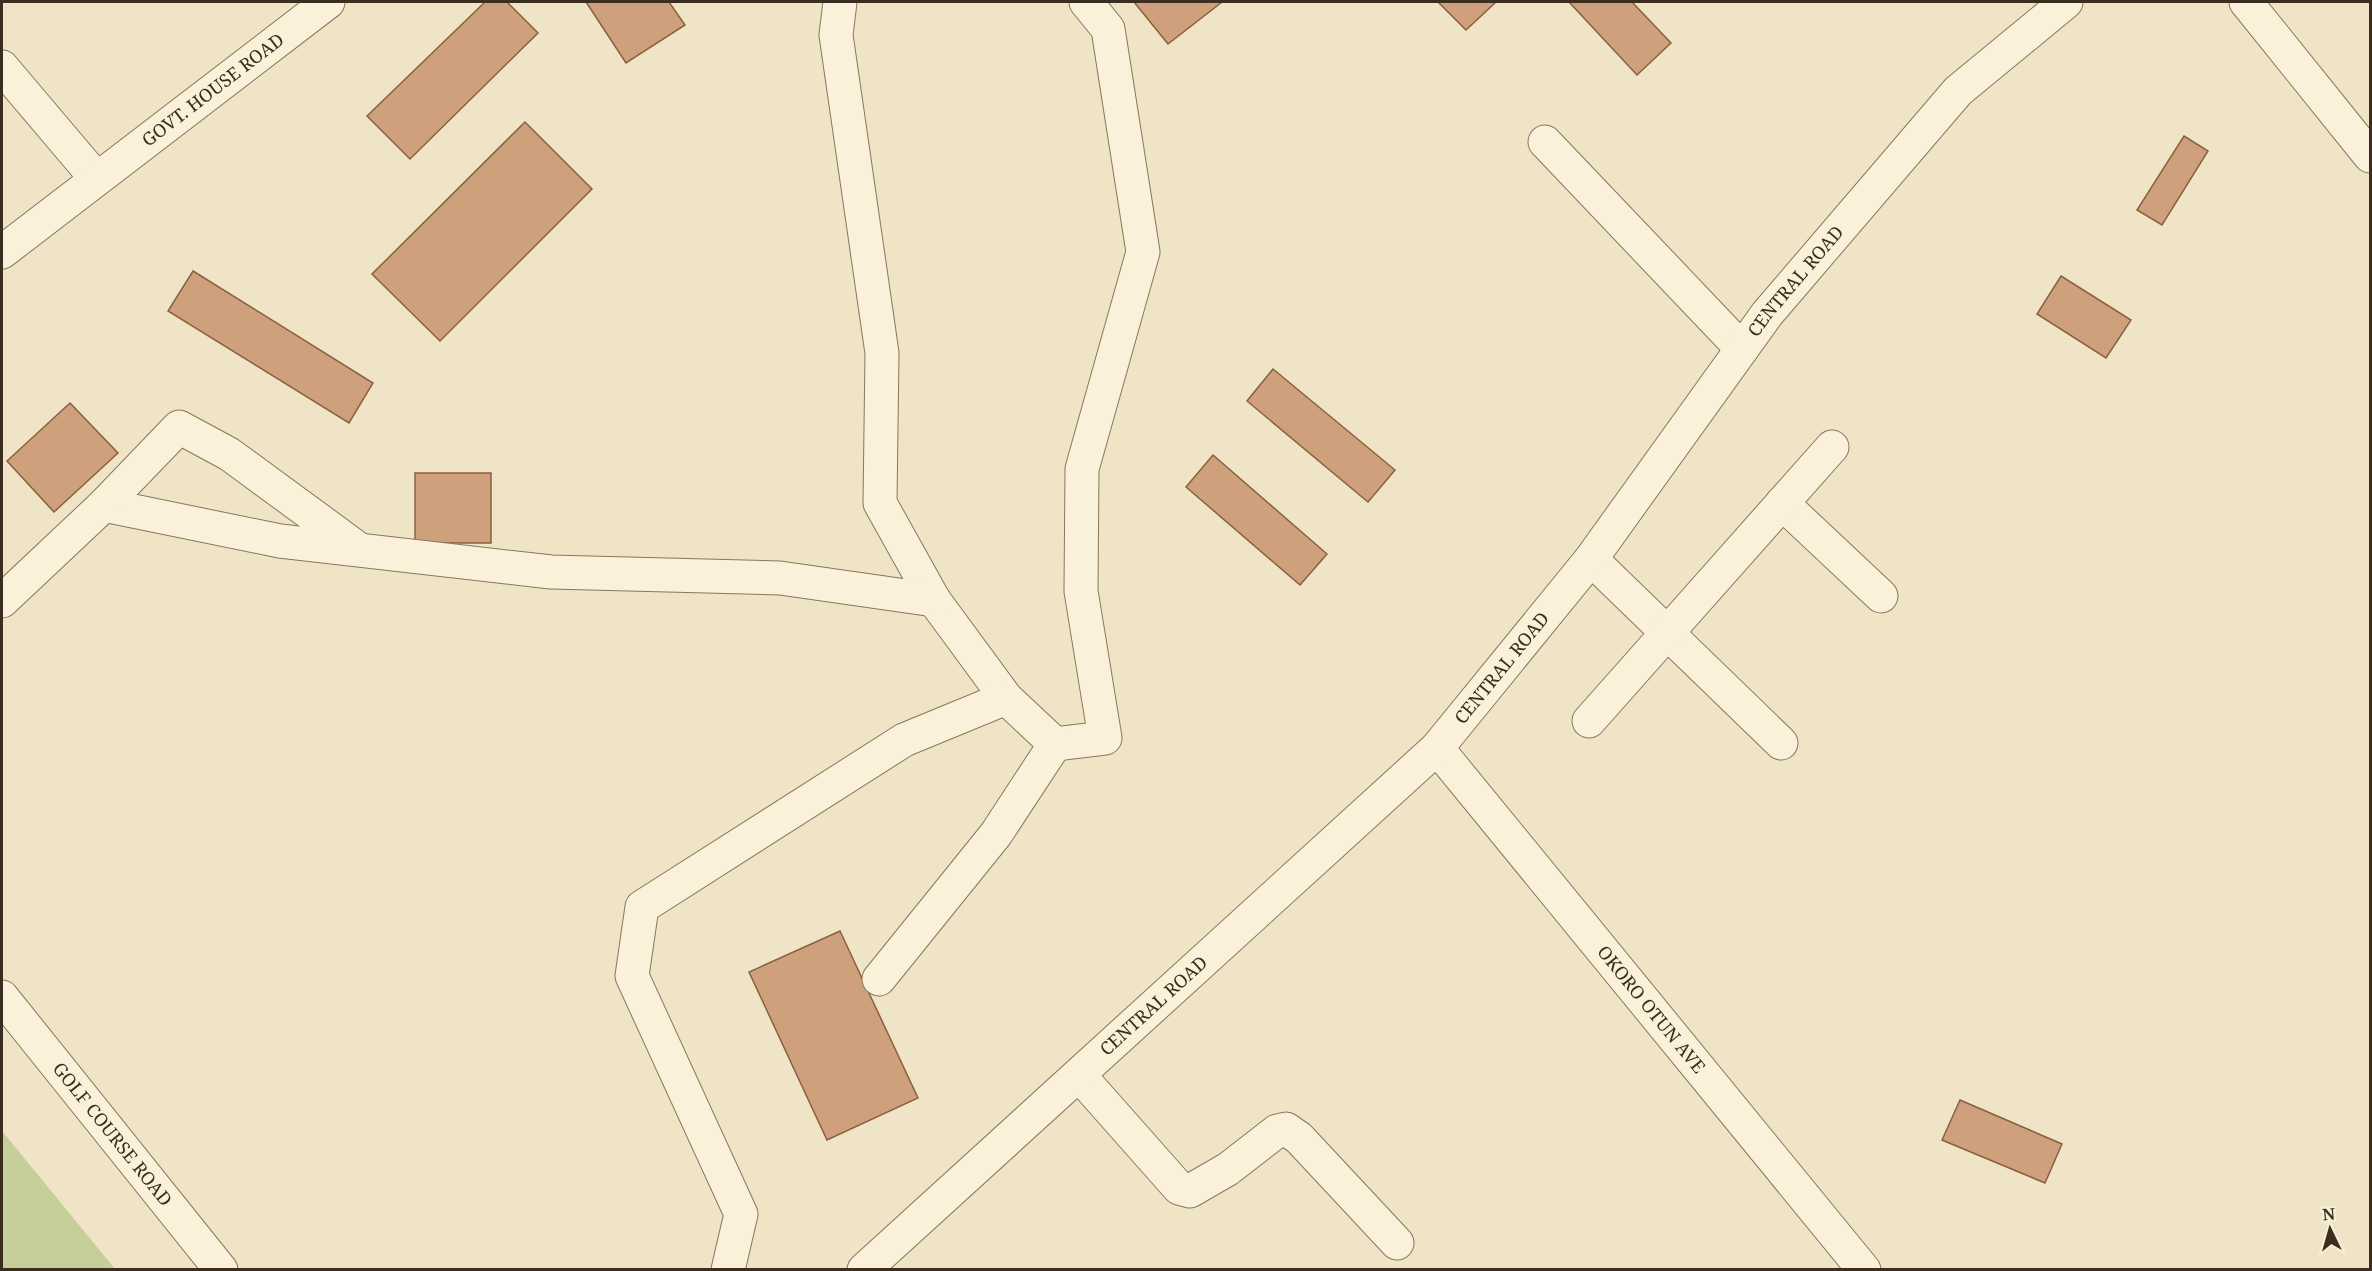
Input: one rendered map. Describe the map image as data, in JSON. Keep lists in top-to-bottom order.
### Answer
{
  "streets": {
    "street": [
      "GOVT. HOUSE ROAD",
      "CENTRAL ROAD",
      "OKORO OTUN AVE",
      "GOLF COURSE ROAD"
    ]
  },
  "crossings": [
    ["CENTRAL ROAD", "OKORO OTUN AVE"]
  ],
  "north": "top"
}
